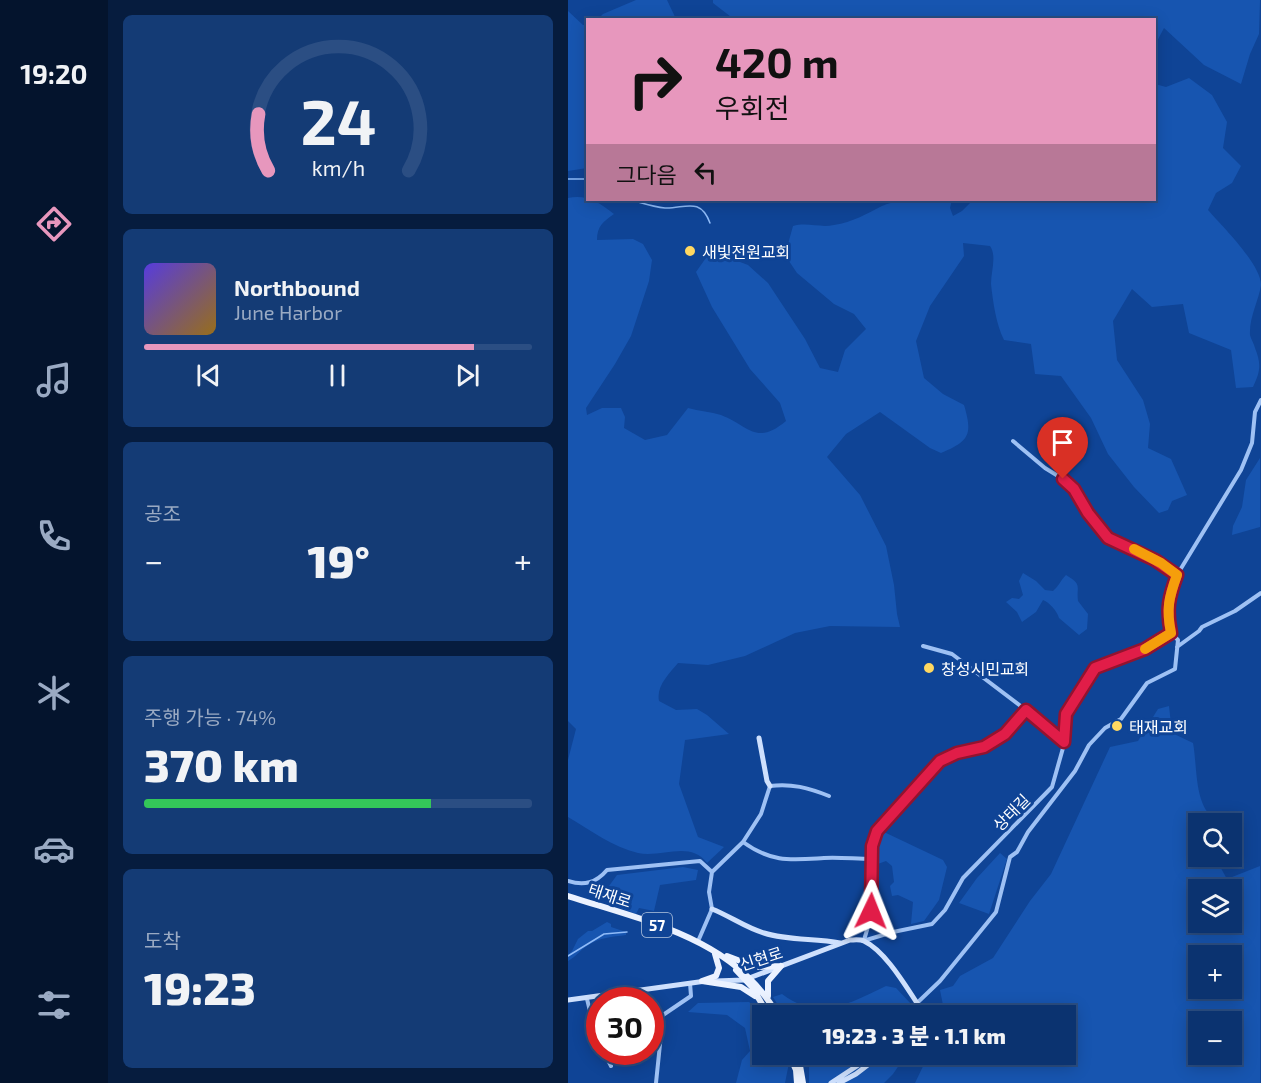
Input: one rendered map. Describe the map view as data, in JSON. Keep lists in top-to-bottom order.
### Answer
{
  "streets": {
    "main road": ["태재로", "57", "신현로"],
    "street": ["상태길"]
  },
  "crossings": [
    ["상태길", "신현로"],
    ["태재로", "57"],
    ["태재로", "신현로"],
    ["57", "신현로"]
  ],
  "places": ["새빛전원교회", "창성시민교회", "태재교회"],
  "page": {
    "tabs": "19:20",
    "turn": ["420 m", "우회전"],
    "then": "그다음",
    "song": ["Northbound", "June Harbor"],
    "tile": [
      "공조",
      ["주행 가능 · 74%", "370 km"],
      ["도착", "19:23"]
    ],
    "heat": ["−", "19°", "+"],
    "map_buttons": ["+", "−"],
    "limit": "30",
    "trip": "19:23 · 3 분 · 1.1 km",
    "gauge": ["24", "km/h"]
  }
}
